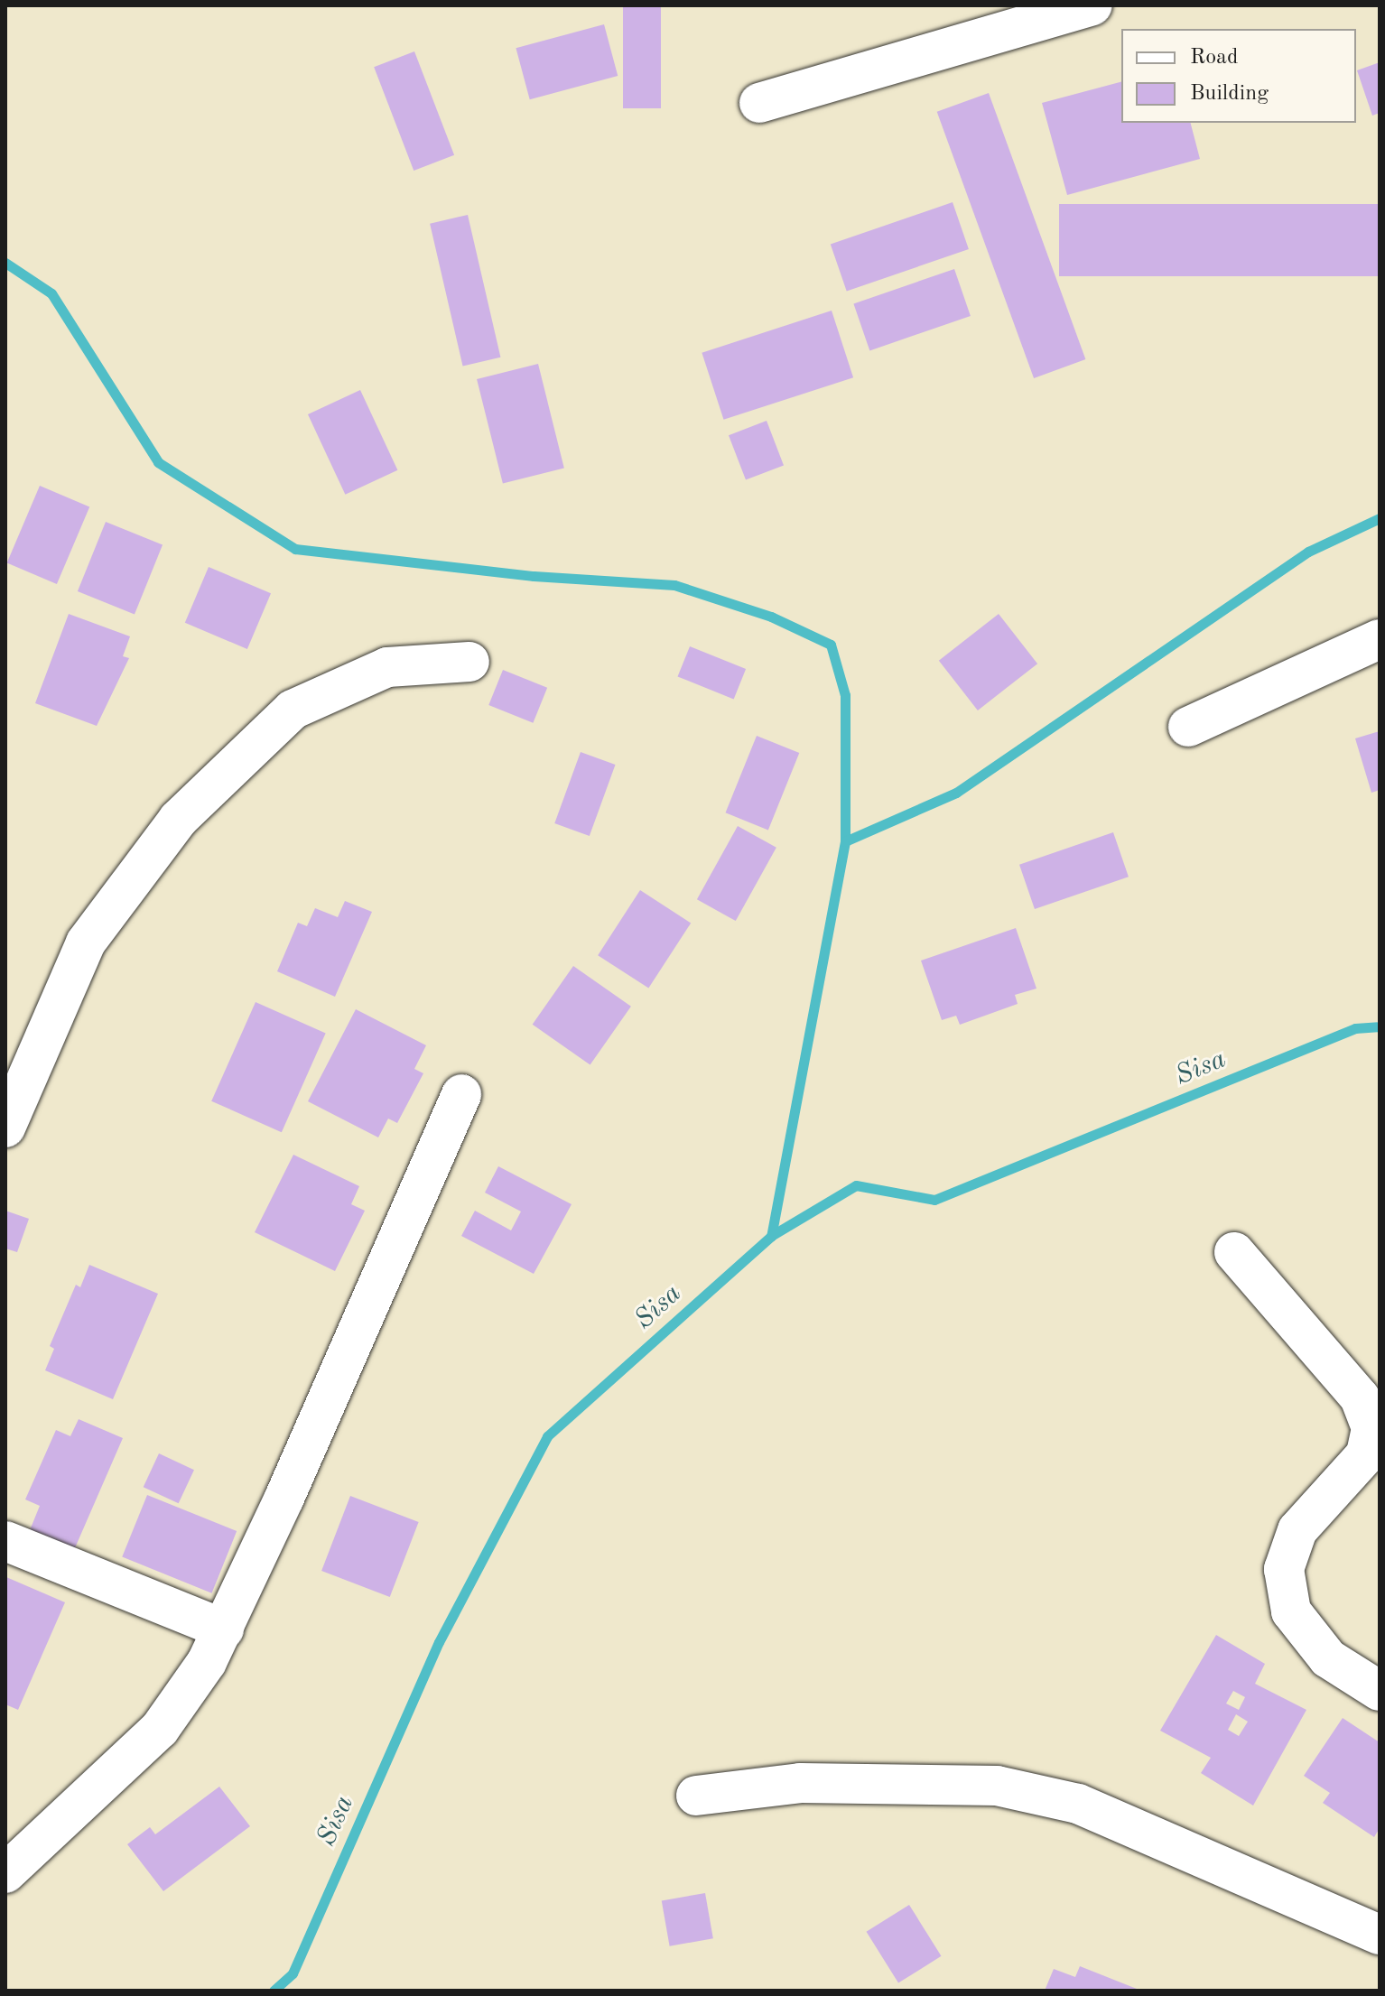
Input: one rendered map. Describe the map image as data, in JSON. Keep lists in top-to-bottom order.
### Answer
{
  "water": ["Sisa"],
  "legend": ["Road", "Building"]
}
